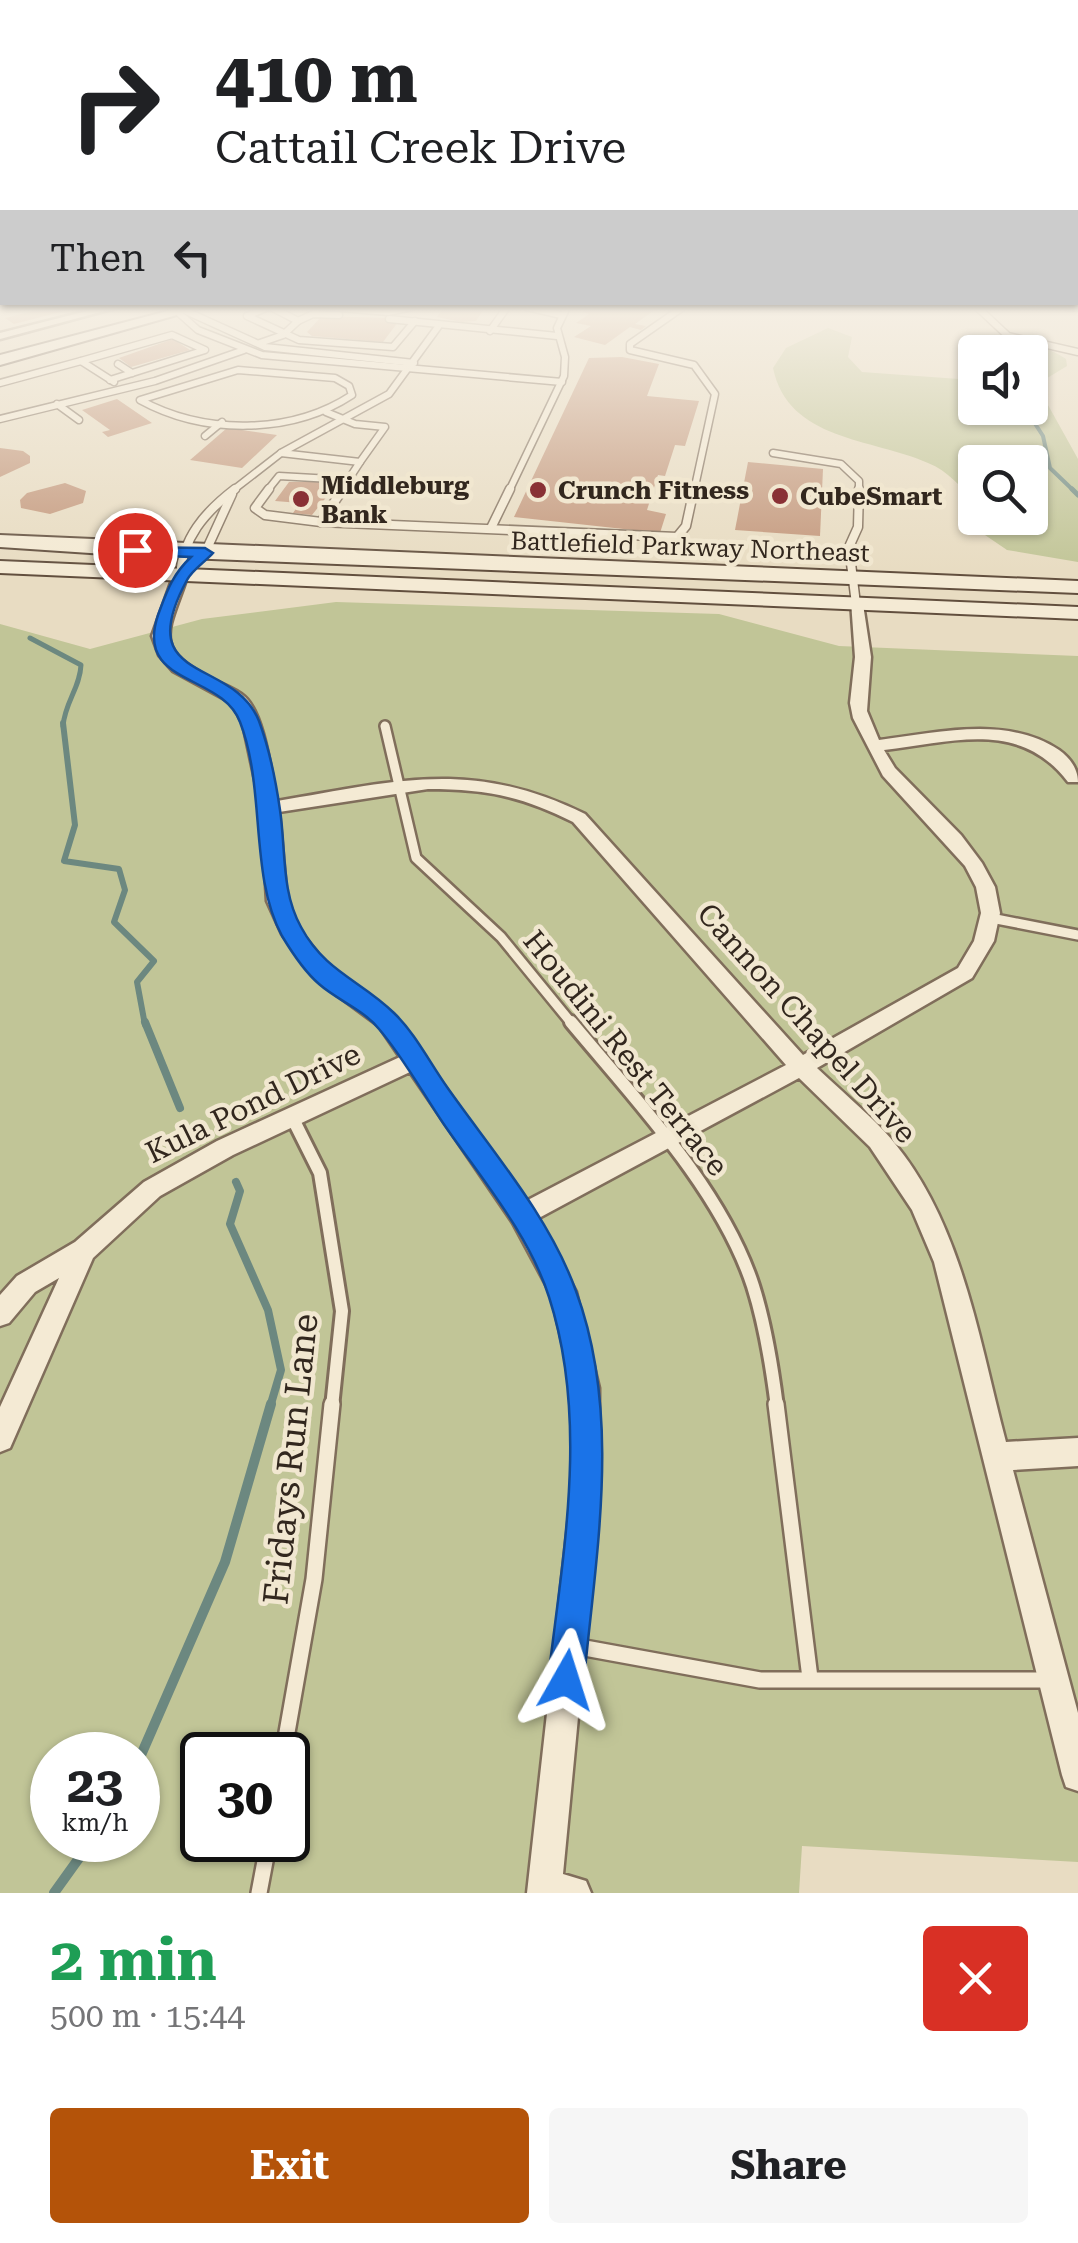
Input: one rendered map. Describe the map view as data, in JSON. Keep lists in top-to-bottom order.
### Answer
{
  "streets": {
    "main road": ["Battlefield Parkway Northeast"],
    "street": ["Cannon Chapel Drive", "Kula Pond Drive"],
    "lane": ["Houdini Rest Terrace", "Fridays Run Lane"]
  },
  "crossings": [
    ["Cannon Chapel Drive", "Houdini Rest Terrace"],
    ["Kula Pond Drive", "Fridays Run Lane"]
  ],
  "places": ["Crunch Fitness", "CubeSmart", "Middleburg Bank"],
  "page": {
    "turn": ["410 m", "Cattail Creek Drive"],
    "then": "Then",
    "speed": "23 km/h",
    "limit": "30",
    "heading": ["2 min", "500 m · 15:44"],
    "buttons": ["Exit", "Share"]
  }
}
